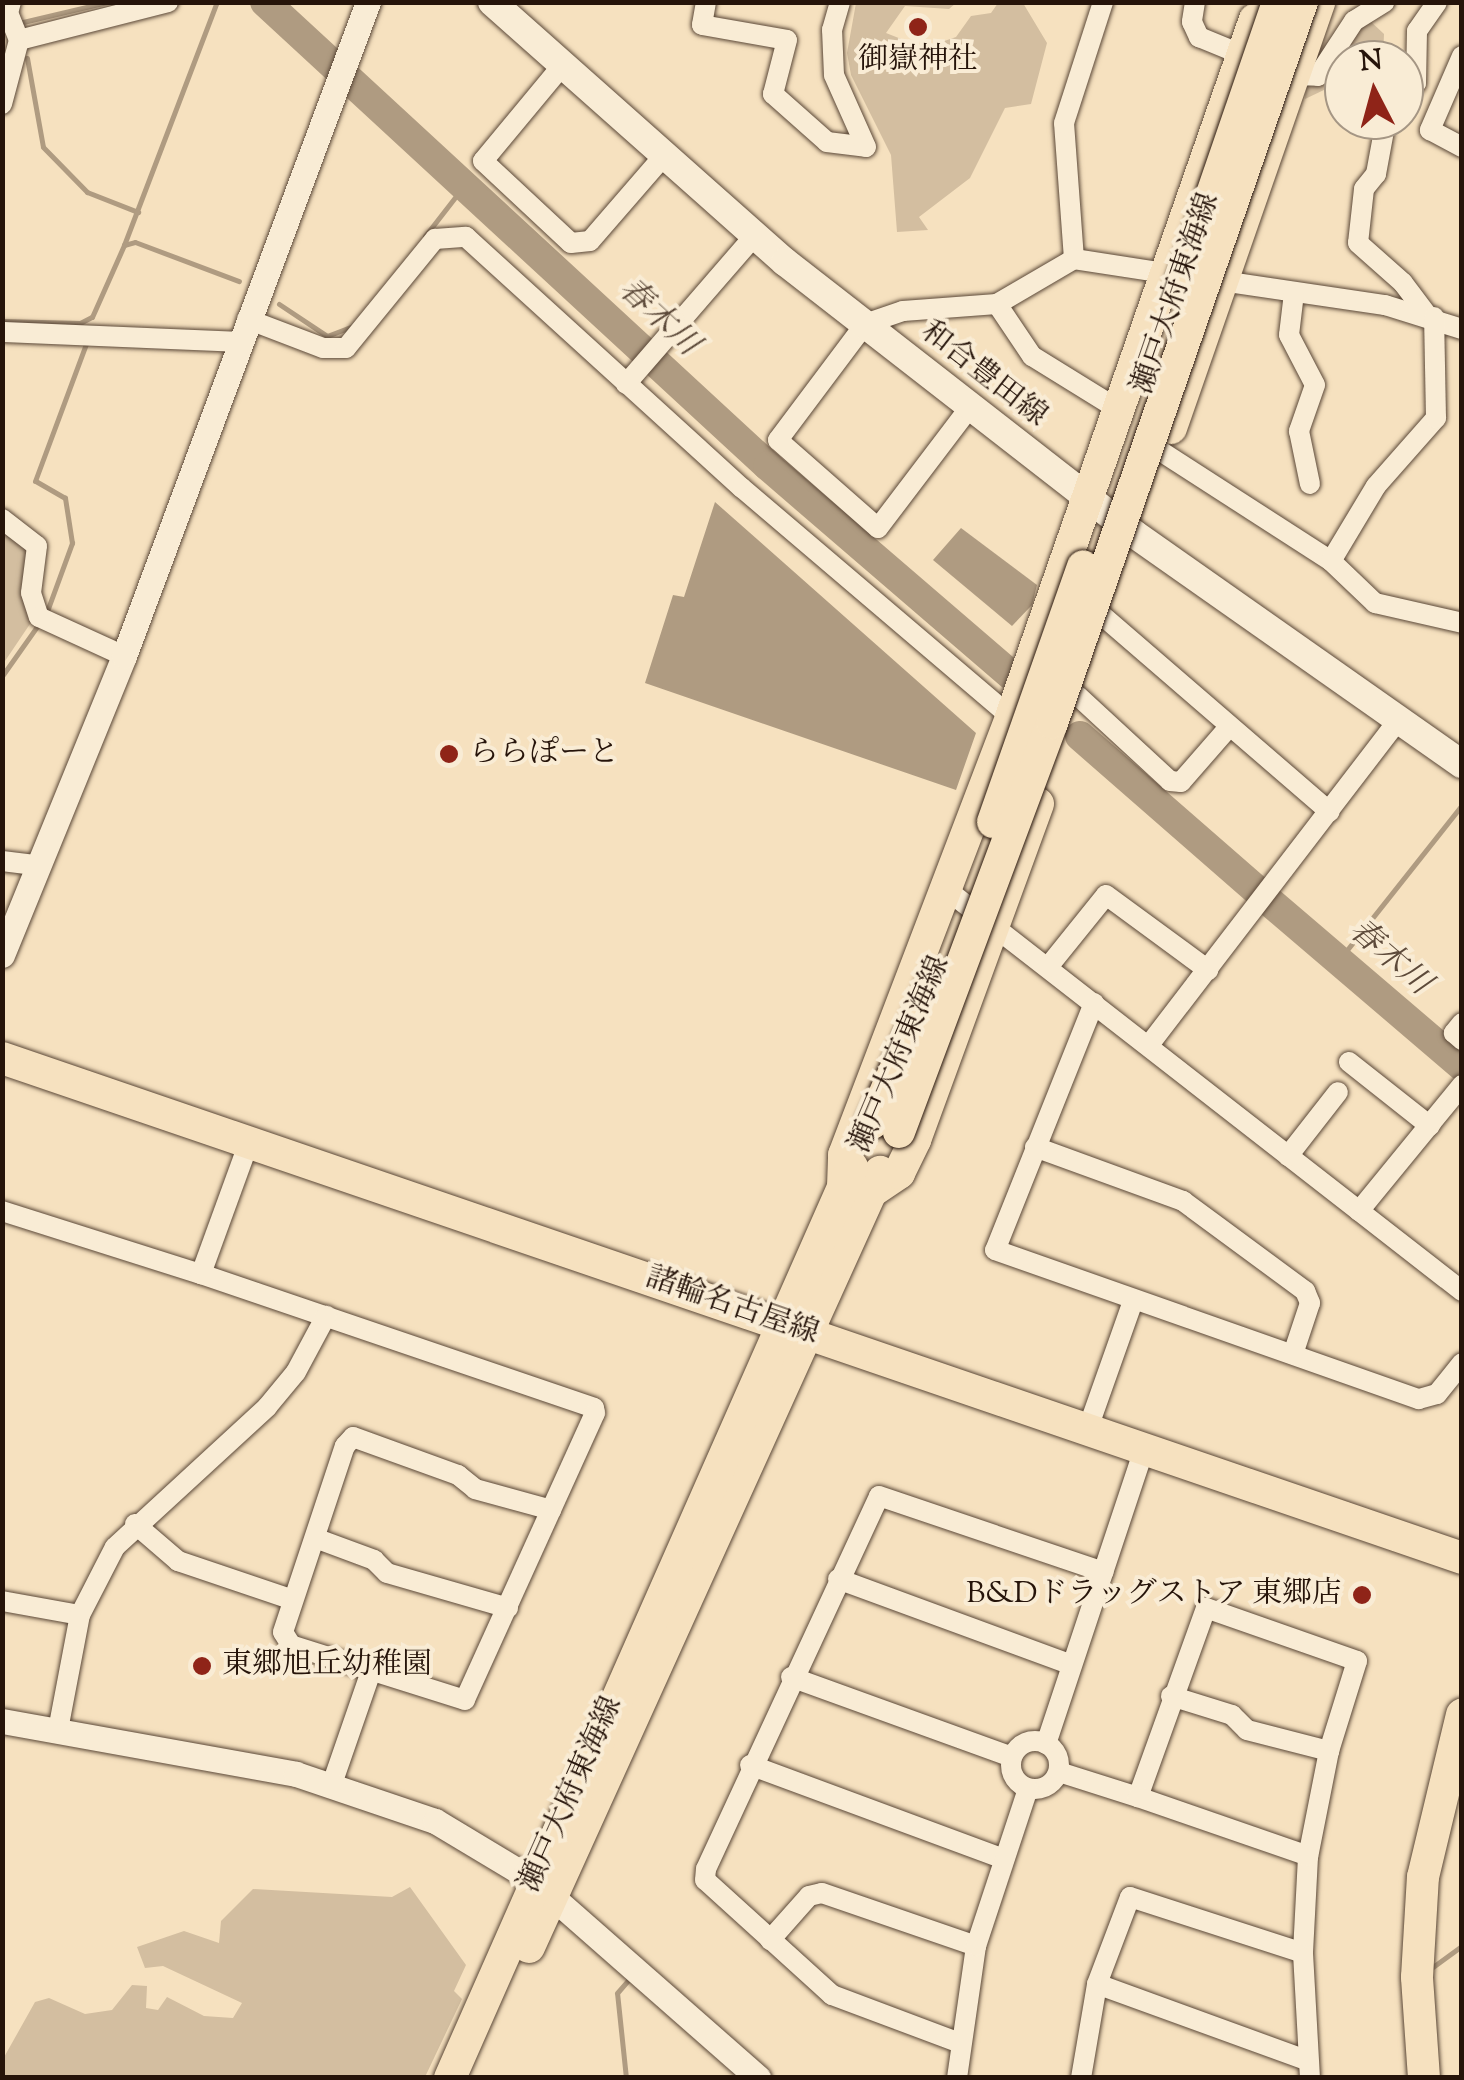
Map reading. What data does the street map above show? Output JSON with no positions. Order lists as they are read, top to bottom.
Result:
{
  "streets": {
    "main road": ["瀬戸大府東海線", "和合豊田線", "諸輪名古屋線"]
  },
  "crossings": [
    ["瀬戸大府東海線", "諸輪名古屋線"]
  ],
  "water": ["春木川"],
  "places": [
    "御嶽神社",
    "ららぽーと",
    "B&Dドラッグストア 東郷店",
    "東郷旭丘幼稚園"
  ],
  "north": "top"
}
